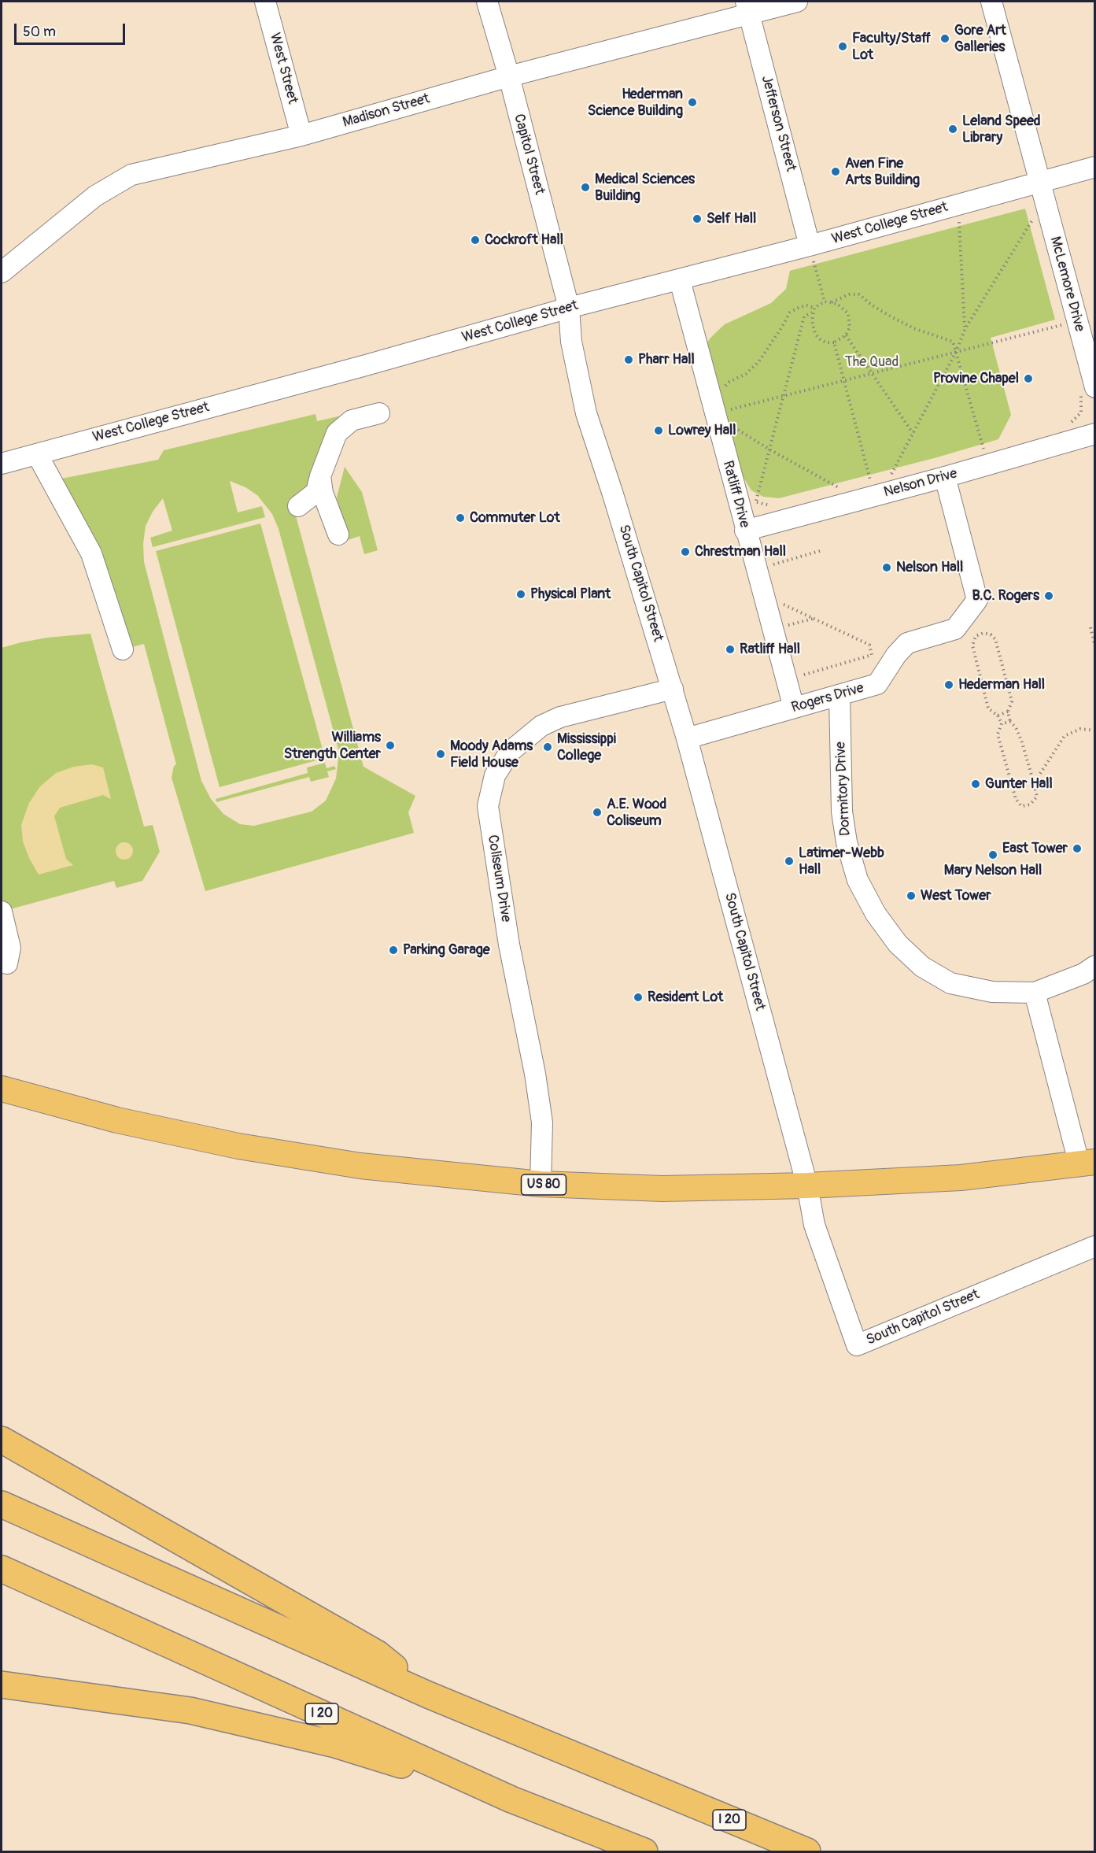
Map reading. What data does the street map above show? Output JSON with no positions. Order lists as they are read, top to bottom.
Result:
{
  "streets": {
    "highway": ["I 20"],
    "main road": ["US 80"],
    "street": [
      "West Street",
      "Madison Street",
      "Jefferson Street",
      "Capitol Street",
      "West College Street",
      "McLemore Drive",
      "Nelson Drive",
      "Ratliff Drive",
      "South Capitol Street",
      "Rogers Drive",
      "Dormitory Drive",
      "Coliseum Drive"
    ]
  },
  "crossings": [
    ["West Street", "Madison Street"],
    ["Madison Street", "Jefferson Street"],
    ["Madison Street", "Capitol Street"],
    ["Jefferson Street", "West College Street"],
    ["Capitol Street", "West College Street"],
    ["Capitol Street", "South Capitol Street"],
    ["West College Street", "McLemore Drive"],
    ["West College Street", "Ratliff Drive"],
    ["West College Street", "South Capitol Street"],
    ["Nelson Drive", "Ratliff Drive"],
    ["Nelson Drive", "Rogers Drive"],
    ["Ratliff Drive", "Rogers Drive"],
    ["South Capitol Street", "Rogers Drive"],
    ["South Capitol Street", "Coliseum Drive"],
    ["South Capitol Street", "US 80"],
    ["Rogers Drive", "Dormitory Drive"],
    ["Coliseum Drive", "US 80"]
  ],
  "parks": ["The Quad"],
  "places": [
    "Gore Art Galleries",
    "Faculty/Staff Lot",
    "Hederman Science Building",
    "Leland Speed Library",
    "Aven Fine Arts Building",
    "Medical Sciences Building",
    "Self Hall",
    "Cockroft Hall",
    "Pharr Hall",
    "Provine Chapel",
    "Lowrey Hall",
    "Commuter Lot",
    "Chrestman Hall",
    "Nelson Hall",
    "Physical Plant",
    "B.C. Rogers",
    "Ratliff Hall",
    "Hederman Hall",
    "Williams Strength Center",
    "Mississippi College",
    "Moody Adams Field House",
    "Gunter Hall",
    "A.E. Wood Coliseum",
    "East Tower",
    "Mary Nelson Hall",
    "Latimer-Webb Hall",
    "West Tower",
    "Parking Garage",
    "Resident Lot"
  ],
  "scale_bar": "50 m"
}
